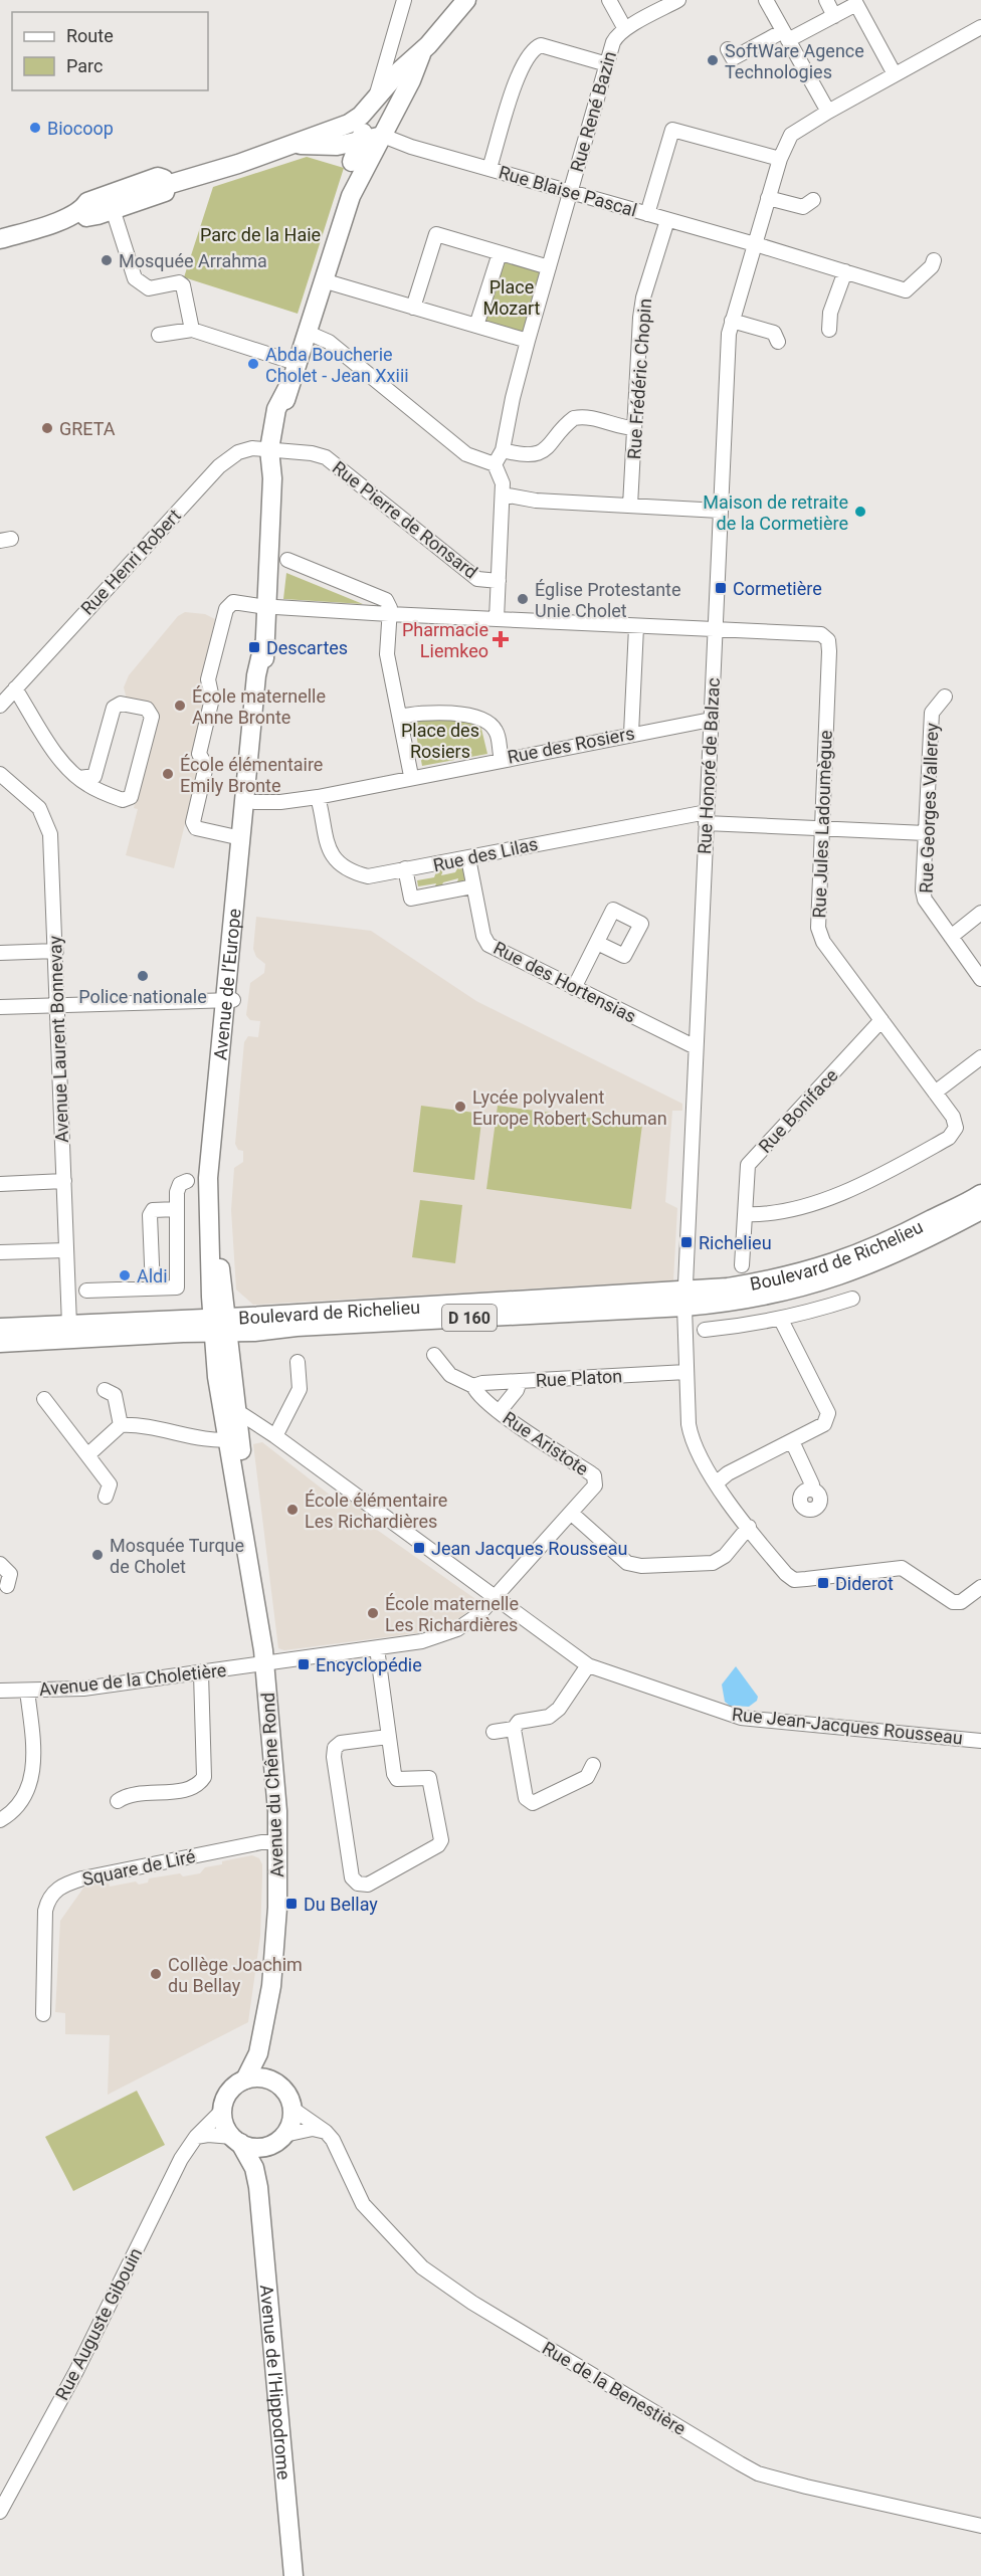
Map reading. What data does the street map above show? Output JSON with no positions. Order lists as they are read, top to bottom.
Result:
{
  "streets": {
    "main road": [
      "Avenue de l’Europe",
      "Boulevard de Richelieu",
      "D 160",
      "Avenue du Chêne Rond",
      "Avenue de l’Hippodrome"
    ],
    "street": [
      "Rue René Bazin",
      "Rue Blaise Pascal",
      "Rue Frédéric Chopin",
      "Rue Pierre de Ronsard",
      "Rue Henri Robert",
      "Rue des Rosiers",
      "Rue Honoré de Balzac",
      "Rue Georges Vallerey",
      "Rue Jules Ladoumègue",
      "Rue des Lilas",
      "Rue des Hortensias",
      "Avenue Laurent Bonnevay",
      "Rue Boniface",
      "Rue Platon",
      "Rue Aristote",
      "Avenue de la Choletière",
      "Rue Jean-Jacques Rousseau",
      "Square de Liré",
      "Rue Auguste Gibouin",
      "Rue de la Benestière"
    ]
  },
  "crossings": [
    ["Rue René Bazin", "Rue Blaise Pascal"],
    ["Rue Blaise Pascal", "Rue Frédéric Chopin"],
    ["Rue Blaise Pascal", "Rue Honoré de Balzac"],
    ["Rue Blaise Pascal", "Avenue de l’Europe"],
    ["Rue Pierre de Ronsard", "Rue Henri Robert"],
    ["Rue Pierre de Ronsard", "Avenue de l’Europe"],
    ["Rue Henri Robert", "Avenue de l’Europe"],
    ["Rue des Rosiers", "Rue Honoré de Balzac"],
    ["Rue des Rosiers", "Rue des Lilas"],
    ["Rue des Rosiers", "Avenue de l’Europe"],
    ["Rue Honoré de Balzac", "Rue Jules Ladoumègue"],
    ["Rue Honoré de Balzac", "Rue des Lilas"],
    ["Rue Honoré de Balzac", "Rue des Hortensias"],
    ["Rue Honoré de Balzac", "Boulevard de Richelieu"],
    ["Rue Honoré de Balzac", "Rue Platon"],
    ["Rue Georges Vallerey", "Rue des Lilas"],
    ["Rue Jules Ladoumègue", "Rue des Lilas"],
    ["Rue Jules Ladoumègue", "Rue Boniface"],
    ["Rue des Lilas", "Rue des Hortensias"],
    ["Avenue de l’Europe", "Boulevard de Richelieu"],
    ["Avenue de l’Europe", "D 160"],
    ["Avenue de l’Europe", "Avenue du Chêne Rond"],
    ["Avenue Laurent Bonnevay", "Boulevard de Richelieu"],
    ["Avenue Laurent Bonnevay", "D 160"],
    ["Boulevard de Richelieu", "D 160"],
    ["Boulevard de Richelieu", "Avenue du Chêne Rond"],
    ["D 160", "Avenue du Chêne Rond"],
    ["Rue Platon", "Rue Aristote"],
    ["Rue Aristote", "Avenue de la Choletière"],
    ["Rue Aristote", "Rue Jean-Jacques Rousseau"],
    ["Avenue de la Choletière", "Avenue du Chêne Rond"],
    ["Rue Jean-Jacques Rousseau", "Avenue du Chêne Rond"],
    ["Avenue du Chêne Rond", "Square de Liré"],
    ["Avenue du Chêne Rond", "Rue Auguste Gibouin"],
    ["Avenue du Chêne Rond", "Avenue de l’Hippodrome"],
    ["Avenue du Chêne Rond", "Rue de la Benestière"],
    ["Rue Auguste Gibouin", "Avenue de l’Hippodrome"],
    ["Rue Auguste Gibouin", "Rue de la Benestière"],
    ["Avenue de l’Hippodrome", "Rue de la Benestière"]
  ],
  "parks": ["Parc de la Haie", "Place Mozart", "Place des Rosiers"],
  "places": {
    "other": [
      "SoftWare Agence Technologies",
      "Biocoop",
      "Mosquée Arrahma",
      "Abda Boucherie Cholet - Jean Xxiii",
      "GRETA",
      "Maison de retraite de la Cormetière",
      "Église Protestante Unie Cholet",
      "École maternelle Anne Bronte",
      "École élémentaire Emily Bronte",
      "Police nationale",
      "Lycée polyvalent Europe Robert Schuman",
      "Aldi",
      "École élémentaire Les Richardières",
      "Mosquée Turque de Cholet",
      "École maternelle Les Richardières",
      "Collège Joachim du Bellay"
    ],
    "transit": [
      "Cormetière",
      "Descartes",
      "Richelieu",
      "Jean Jacques Rousseau",
      "Diderot",
      "Encyclopédie",
      "Du Bellay"
    ],
    "health": ["Pharmacie Liemkeo"]
  },
  "legend": ["Route", "Parc"]
}
